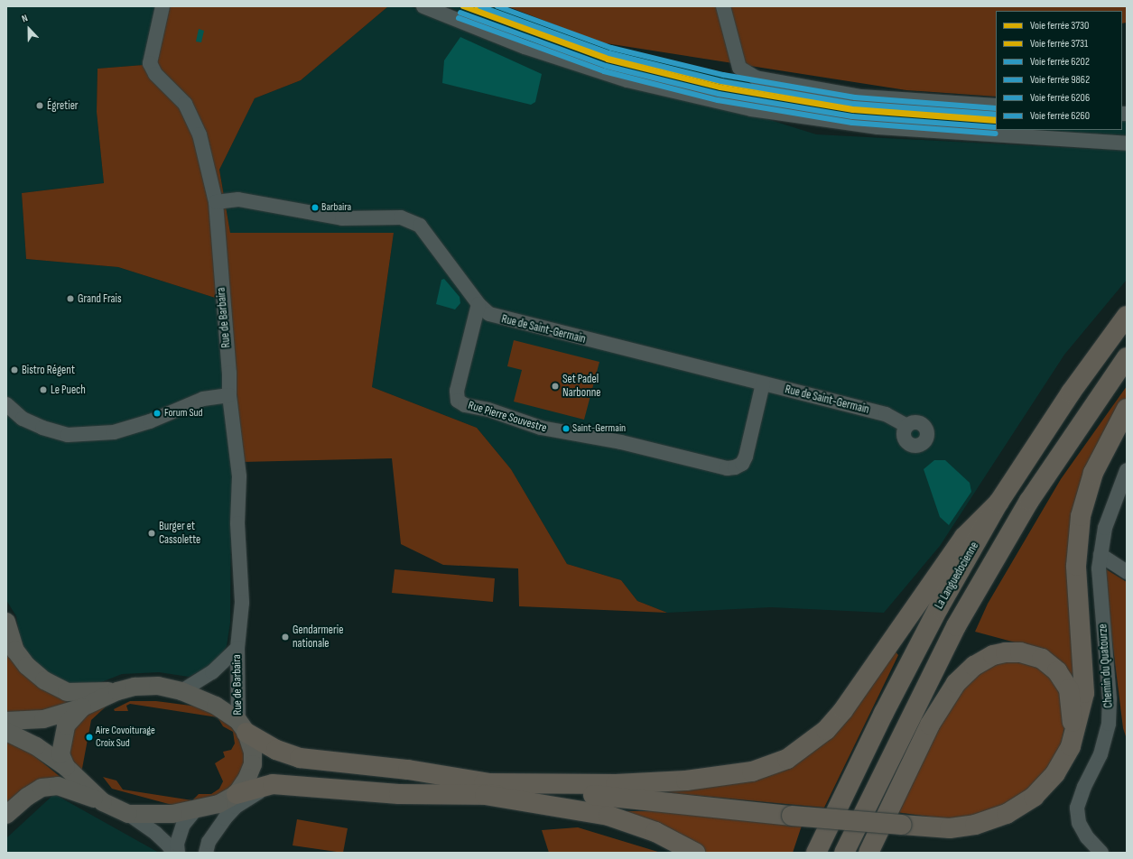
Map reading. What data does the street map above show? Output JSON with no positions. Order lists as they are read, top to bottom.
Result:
{
  "streets": {
    "highway": ["La Languedocienne"],
    "street": [
      "Rue de Barbaira",
      "Rue de Saint-Germain",
      "Rue Pierre Souvestre",
      "Chemin du Quatourze"
    ]
  },
  "crossings": [
    ["Rue de Barbaira", "Rue de Saint-Germain"],
    ["Rue de Saint-Germain", "Rue Pierre Souvestre"]
  ],
  "places": [
    "Égretier",
    "Barbaira",
    "Grand Frais",
    "Bistro Régent",
    "Set Padel Narbonne",
    "Le Puech",
    "Forum Sud",
    "Saint-Germain",
    "Burger et Cassolette",
    "Gendarmerie nationale",
    "Aire Covoiturage Croix Sud"
  ],
  "lines": [
    "rail line 3730",
    "rail line 3731",
    "rail line 9862",
    "rail line 6260",
    "rail line 6202",
    "rail line 6206"
  ],
  "legend": [
    "Voie ferrée 3730",
    "Voie ferrée 3731",
    "Voie ferrée 6202",
    "Voie ferrée 9862",
    "Voie ferrée 6206",
    "Voie ferrée 6260"
  ],
  "north": "top"
}
